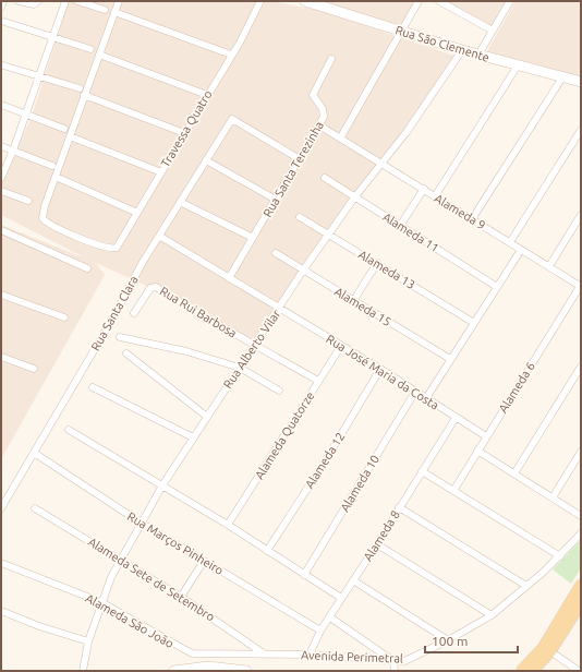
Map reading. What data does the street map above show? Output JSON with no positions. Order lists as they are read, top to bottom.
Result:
{
  "streets": {
    "main road": ["Rua São Clemente"],
    "street": [
      "Travessa Quatro",
      "Rua Santa Terezinha",
      "Alameda 9",
      "Alameda 11",
      "Alameda 13",
      "Alameda 15",
      "Rua Rui Barbosa",
      "Rua Santa Clara",
      "Rua Alberto Vilar",
      "Rua José Maria da Costa",
      "Alameda 6",
      "Alameda Quatorze",
      "Alameda 12",
      "Alameda 10",
      "Alameda 8",
      "Rua Marços Pinheiro",
      "Alameda Sete de Setembro",
      "Alameda São João",
      "Avenida Perimetral"
    ]
  },
  "crossings": [
    ["Rua São Clemente", "Rua Alberto Vilar"],
    ["Rua Santa Terezinha", "Alameda 9"],
    ["Rua Santa Terezinha", "Rua Santa Clara"],
    ["Alameda 9", "Rua Alberto Vilar"],
    ["Alameda 9", "Alameda 6"],
    ["Alameda 11", "Rua Alberto Vilar"],
    ["Alameda 13", "Rua Alberto Vilar"],
    ["Alameda 15", "Rua Alberto Vilar"],
    ["Rua Rui Barbosa", "Rua Alberto Vilar"],
    ["Rua Rui Barbosa", "Alameda Quatorze"],
    ["Rua Santa Clara", "Rua Marços Pinheiro"],
    ["Rua Alberto Vilar", "Rua José Maria da Costa"],
    ["Rua Alberto Vilar", "Rua Marços Pinheiro"],
    ["Rua Alberto Vilar", "Alameda Sete de Setembro"],
    ["Rua Alberto Vilar", "Alameda São João"],
    ["Rua José Maria da Costa", "Alameda 6"],
    ["Rua José Maria da Costa", "Alameda Quatorze"],
    ["Rua José Maria da Costa", "Alameda 12"],
    ["Rua José Maria da Costa", "Alameda 10"],
    ["Rua José Maria da Costa", "Alameda 8"],
    ["Alameda 8", "Rua Marços Pinheiro"],
    ["Alameda 8", "Avenida Perimetral"],
    ["Alameda Sete de Setembro", "Avenida Perimetral"],
    ["Alameda São João", "Avenida Perimetral"]
  ],
  "scale_bar": "100 m"
}
